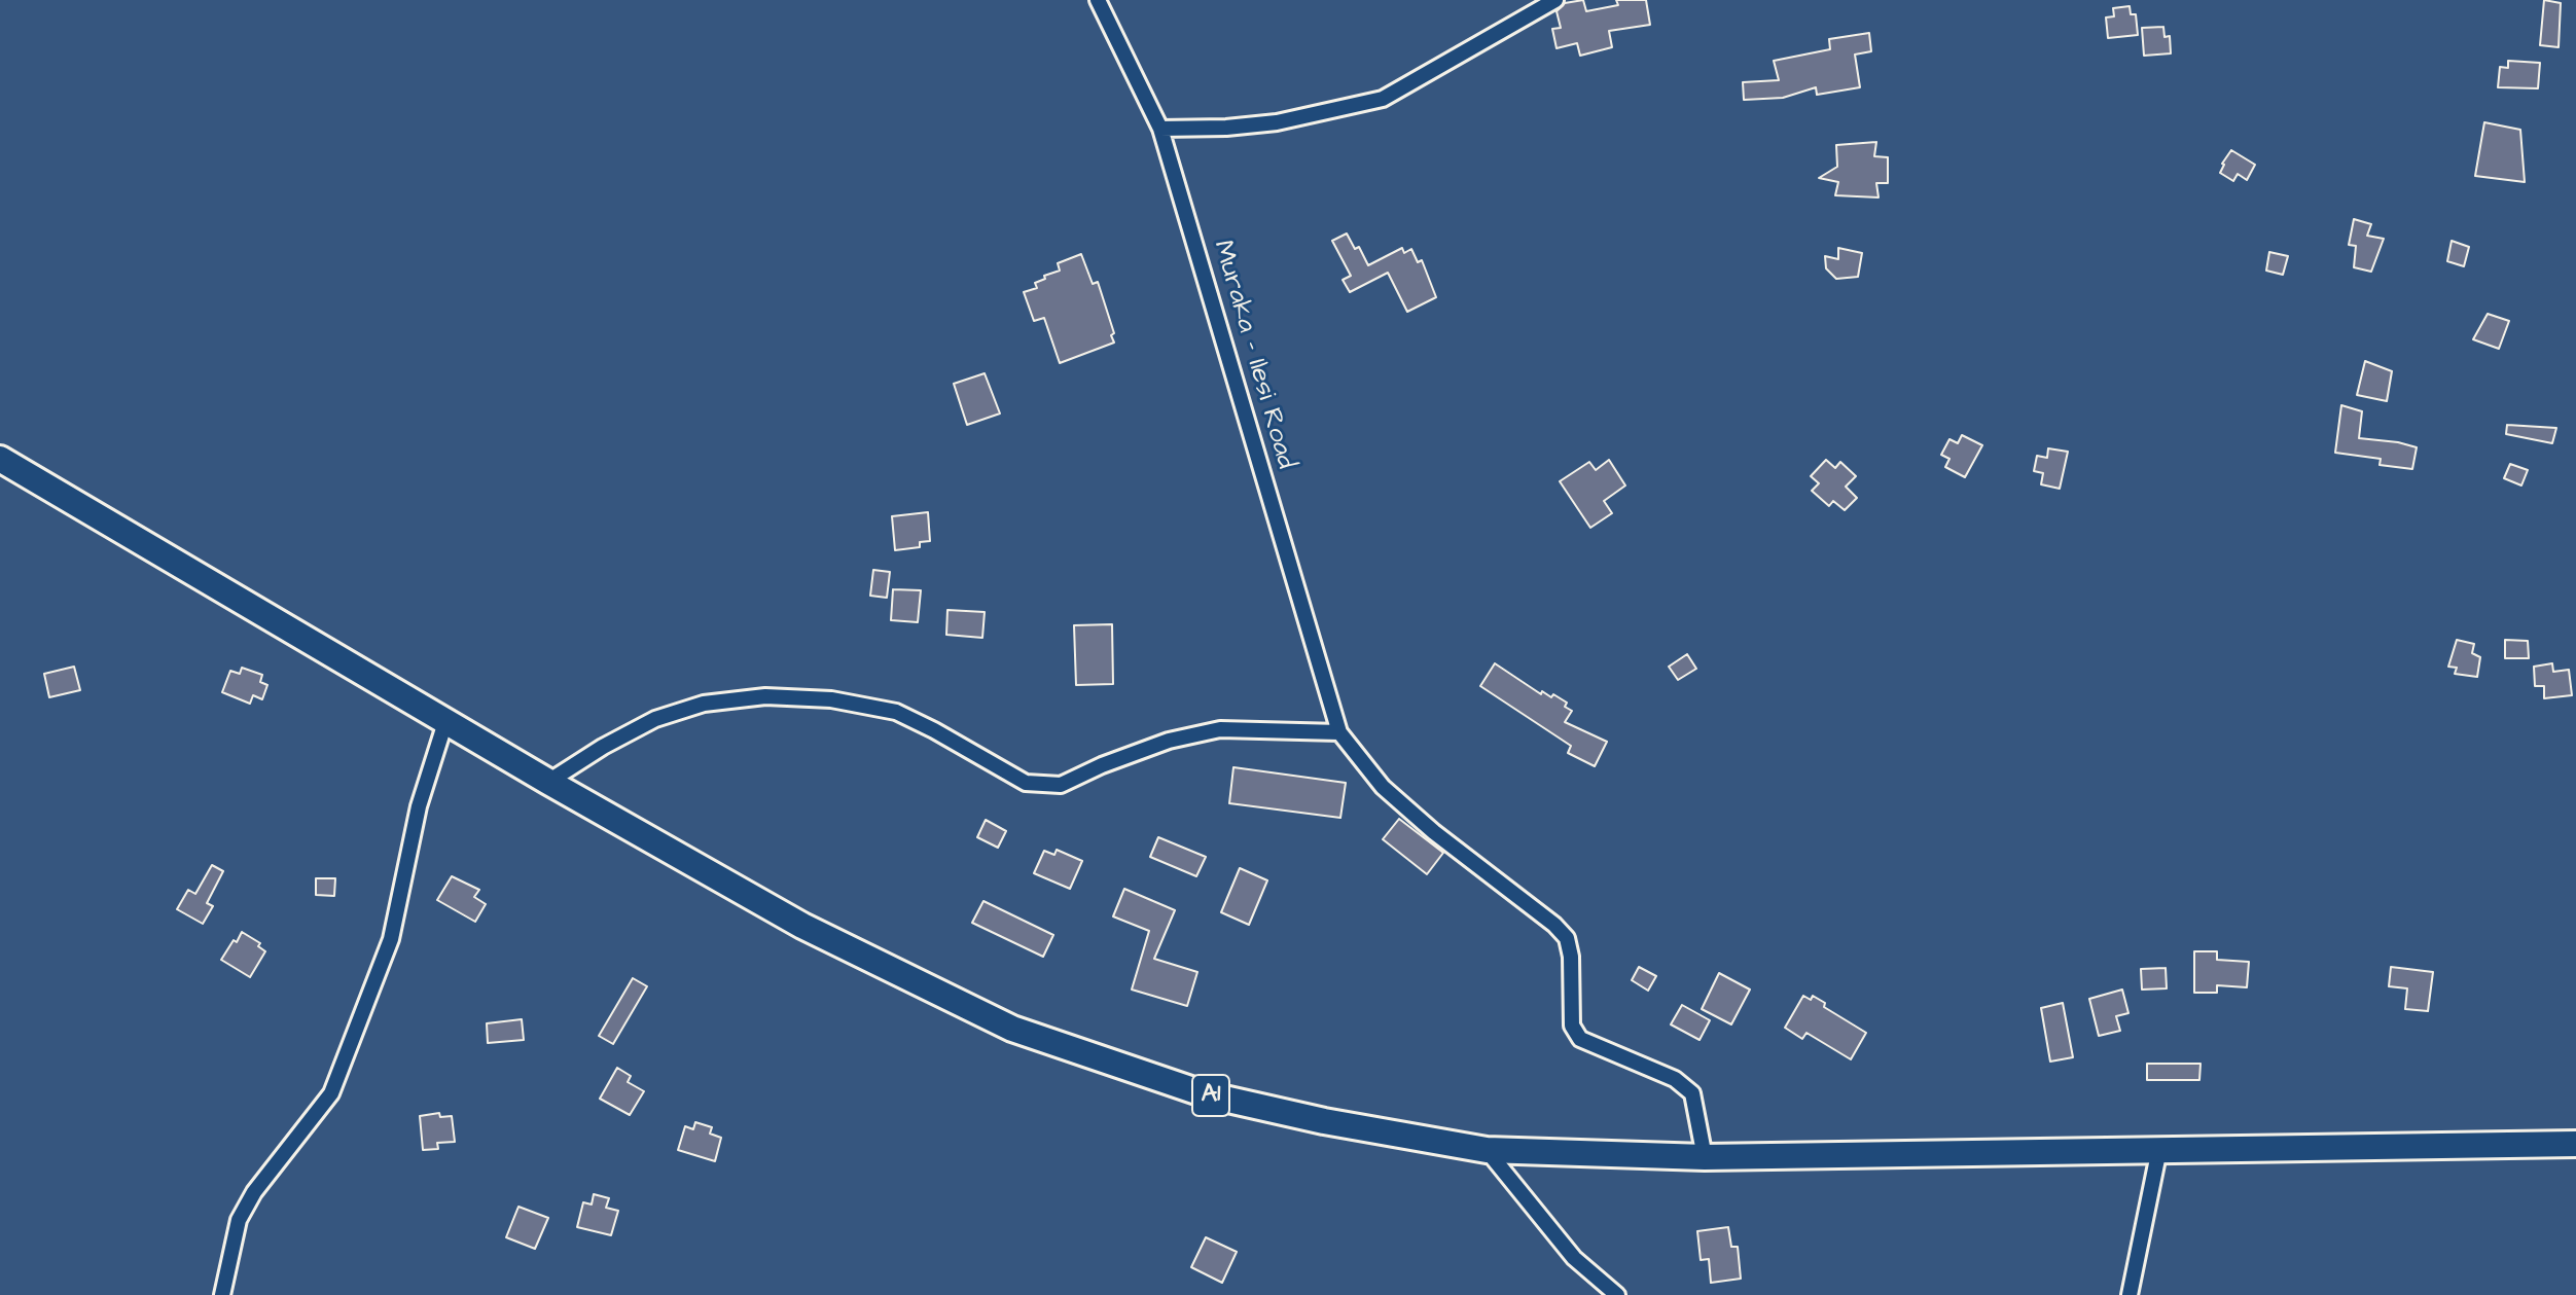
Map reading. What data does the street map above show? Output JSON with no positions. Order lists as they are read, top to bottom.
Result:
{
  "streets": {
    "highway": ["A1"],
    "street": ["Muraka - Ilesi Road"]
  },
  "crossings": [
    ["Muraka - Ilesi Road", "A1"]
  ]
}
